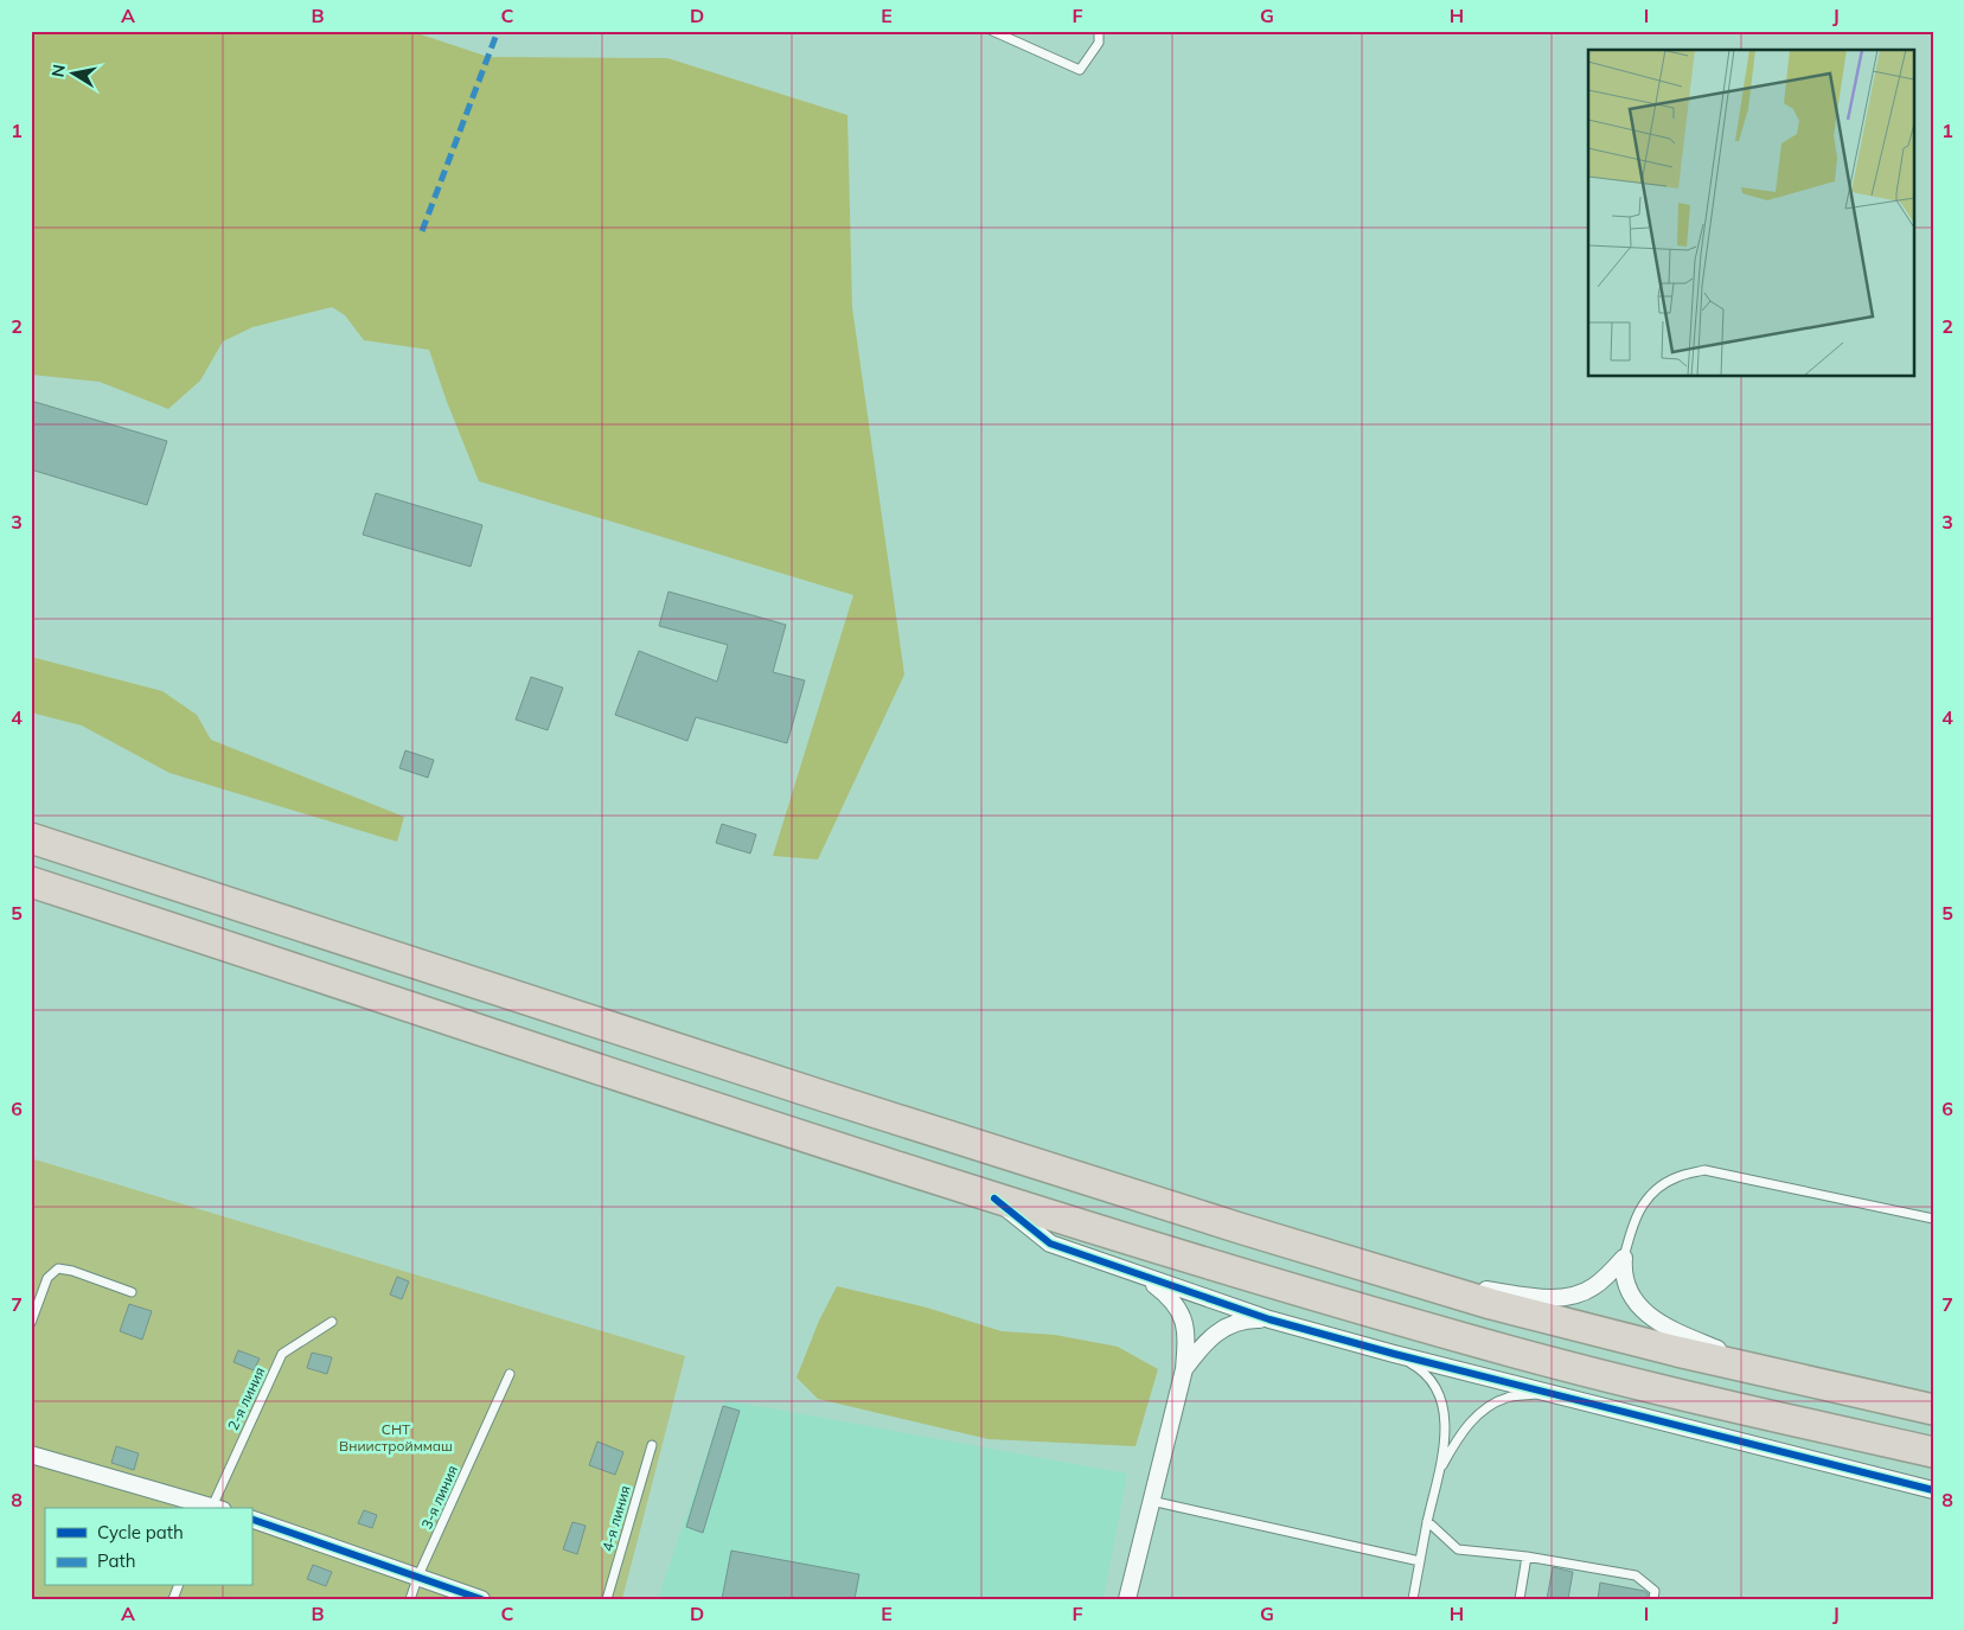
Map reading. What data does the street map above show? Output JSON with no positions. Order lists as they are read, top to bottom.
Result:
{
  "streets": {
    "lane": ["2-я линия", "3-я линия", "4-я линия"]
  },
  "parks": ["СНТ Вниистройммаш"],
  "legend": ["Cycle path", "Path"],
  "north": "left",
  "grid": {
    "columns": [
      "A",
      "B",
      "C",
      "D",
      "E",
      "F",
      "G",
      "H",
      "I",
      "J"
    ],
    "rows": [
      "1",
      "2",
      "3",
      "4",
      "5",
      "6",
      "7",
      "8"
    ]
  }
}
